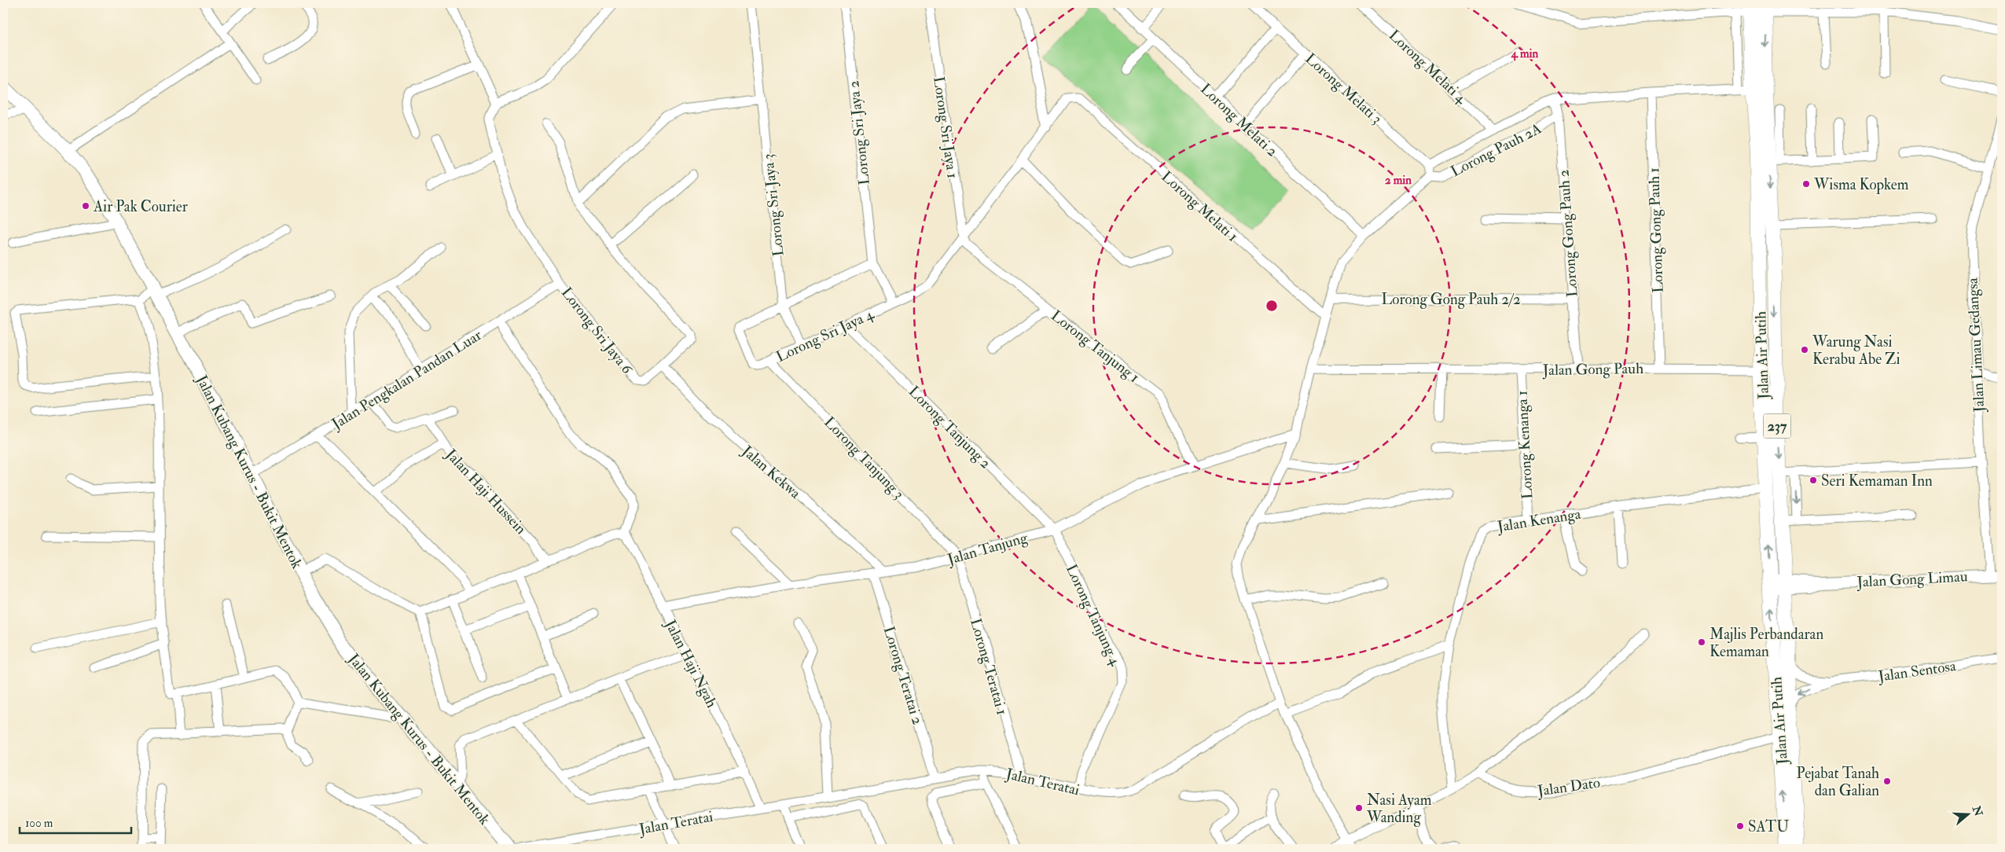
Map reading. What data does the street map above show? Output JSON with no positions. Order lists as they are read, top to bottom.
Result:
{
  "streets": {
    "main road": ["Jalan Air Putih", "237", "Jalan Kubang Kurus - Bukit Mentok"],
    "street": [
      "Lorong Melati 4",
      "Lorong Melati 3",
      "Lorong Melati 2",
      "Lorong Sri Jaya 1",
      "Lorong Sri Jaya 2",
      "Lorong Pauh 2A",
      "Lorong Sri Jaya 3",
      "Lorong Melati 1",
      "Lorong Gong Pauh 1",
      "Lorong Gong Pauh 2",
      "Lorong Gong Pauh 2/2",
      "Lorong Sri Jaya 6",
      "Lorong Sri Jaya 4",
      "Jalan Limau Gedangsa",
      "Lorong Tanjung 1",
      "Jalan Gong Pauh",
      "Jalan Pengkalan Pandan Luar",
      "Lorong Tanjung 2",
      "Lorong Kenanga 1",
      "Lorong Tanjung 3",
      "Jalan Kekwa",
      "Jalan Haji Hussein",
      "Jalan Kenanga",
      "Jalan Tanjung",
      "Jalan Gong Limau",
      "Lorong Tanjung 4",
      "Jalan Haji Ngah",
      "Lorong Teratai 1",
      "Jalan Sentosa",
      "Lorong Teratai 2",
      "Jalan Teratai",
      "Jalan Dato"
    ]
  },
  "crossings": [
    ["Lorong Sri Jaya 1", "Lorong Sri Jaya 4"],
    ["Lorong Sri Jaya 1", "Lorong Tanjung 1"],
    ["Lorong Pauh 2A", "Lorong Gong Pauh 2"],
    ["Lorong Sri Jaya 3", "Lorong Sri Jaya 4"],
    ["Lorong Melati 1", "Lorong Sri Jaya 4"],
    ["Lorong Gong Pauh 1", "Jalan Gong Pauh"],
    ["Lorong Gong Pauh 2", "Lorong Gong Pauh 2/2"],
    ["Lorong Gong Pauh 2", "Jalan Gong Pauh"],
    ["Lorong Sri Jaya 6", "Jalan Pengkalan Pandan Luar"],
    ["Lorong Sri Jaya 6", "Jalan Kekwa"],
    ["Lorong Sri Jaya 4", "Lorong Tanjung 2"],
    ["Lorong Sri Jaya 4", "Lorong Tanjung 3"],
    ["Jalan Limau Gedangsa", "Jalan Gong Limau"],
    ["Lorong Tanjung 1", "Jalan Tanjung"],
    ["Jalan Air Putih", "Jalan Gong Pauh"],
    ["Jalan Air Putih", "Jalan Kenanga"],
    ["Jalan Air Putih", "Jalan Gong Limau"],
    ["Jalan Air Putih", "Jalan Dato"],
    ["Jalan Gong Pauh", "Lorong Kenanga 1"],
    ["Jalan Pengkalan Pandan Luar", "Jalan Kubang Kurus - Bukit Mentok"],
    ["Lorong Tanjung 2", "Jalan Tanjung"],
    ["Lorong Tanjung 2", "Lorong Tanjung 4"],
    ["Lorong Kenanga 1", "Jalan Kenanga"],
    ["Lorong Tanjung 3", "Jalan Tanjung"],
    ["Lorong Tanjung 3", "Lorong Teratai 1"],
    ["Jalan Kekwa", "Jalan Tanjung"],
    ["Jalan Tanjung", "Lorong Tanjung 4"],
    ["Jalan Tanjung", "Jalan Haji Ngah"],
    ["Jalan Tanjung", "Lorong Teratai 1"],
    ["Jalan Tanjung", "Lorong Teratai 2"],
    ["Lorong Tanjung 4", "Jalan Teratai"],
    ["Jalan Haji Ngah", "Jalan Teratai"],
    ["Lorong Teratai 1", "Jalan Teratai"],
    ["Lorong Teratai 2", "Jalan Teratai"]
  ],
  "places": [
    "Wisma Kopkem",
    "Air Pak Courier",
    "Warung Nasi Kerabu Abe Zi",
    "Seri Kemaman Inn",
    "Majlis Perbandaran Kemaman",
    "Pejabat Tanah dan Galian",
    "Nasi Ayam Wanding",
    "SATU"
  ],
  "scale_bar": "100 m",
  "north": "right",
  "rings": ["4 min", "2 min"]
}
